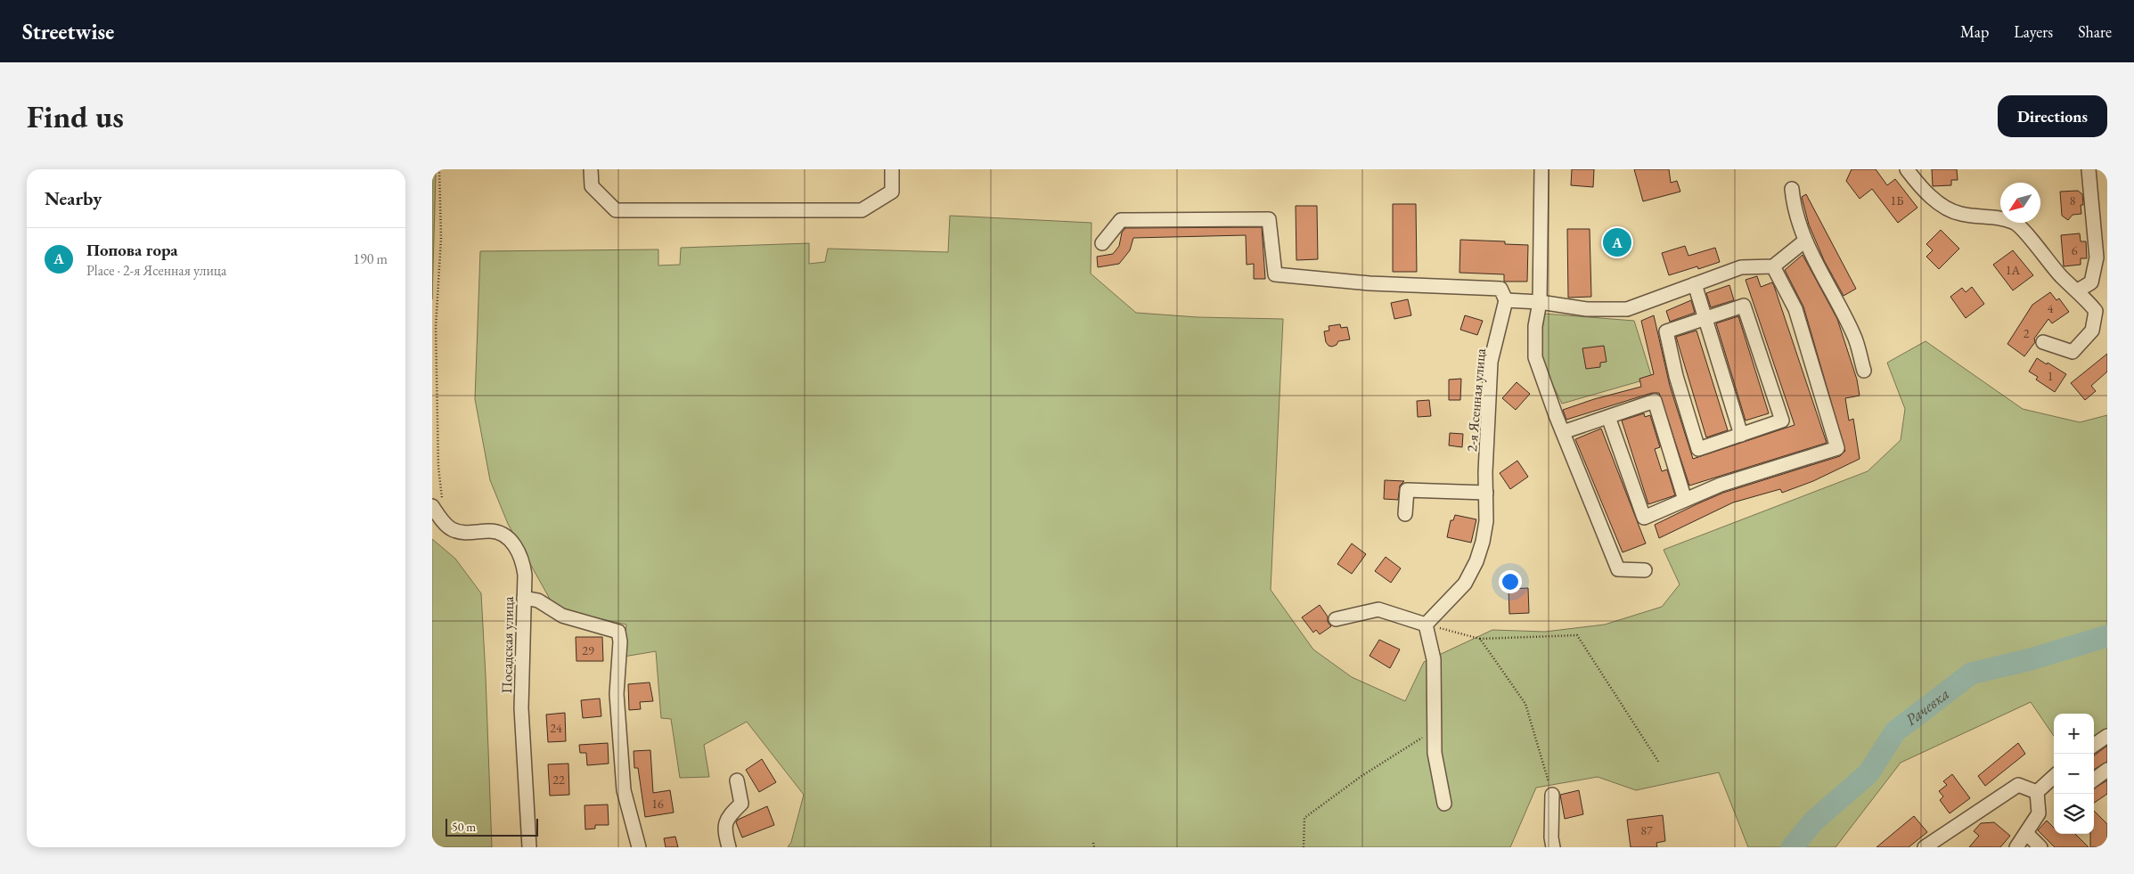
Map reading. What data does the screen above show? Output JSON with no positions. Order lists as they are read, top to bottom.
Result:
{
  "streets": {
    "street": ["2-я Ясенная улица", "Посадская улица"]
  },
  "water": ["Рачевка"],
  "house_numbers": [
    "1Б",
    "8",
    "6",
    "1А",
    "4",
    "2",
    "1",
    "29",
    "24",
    "22",
    "16",
    "87"
  ],
  "scale_bar": "50 m",
  "north": "bottom left",
  "page": {
    "header": "Streetwise",
    "nav": ["Map", "Layers", "Share"],
    "buttons": "Directions",
    "title": "Find us",
    "heading": "Nearby",
    "pins": "A",
    "list": [
      {
        "mark": "A",
        "name": "Попова гора",
        "note": "Place · 2-я Ясенная улица",
        "value": "190 m"
      }
    ],
    "map_buttons": ["+", "−"],
    "scale": "50 m"
  }
}
